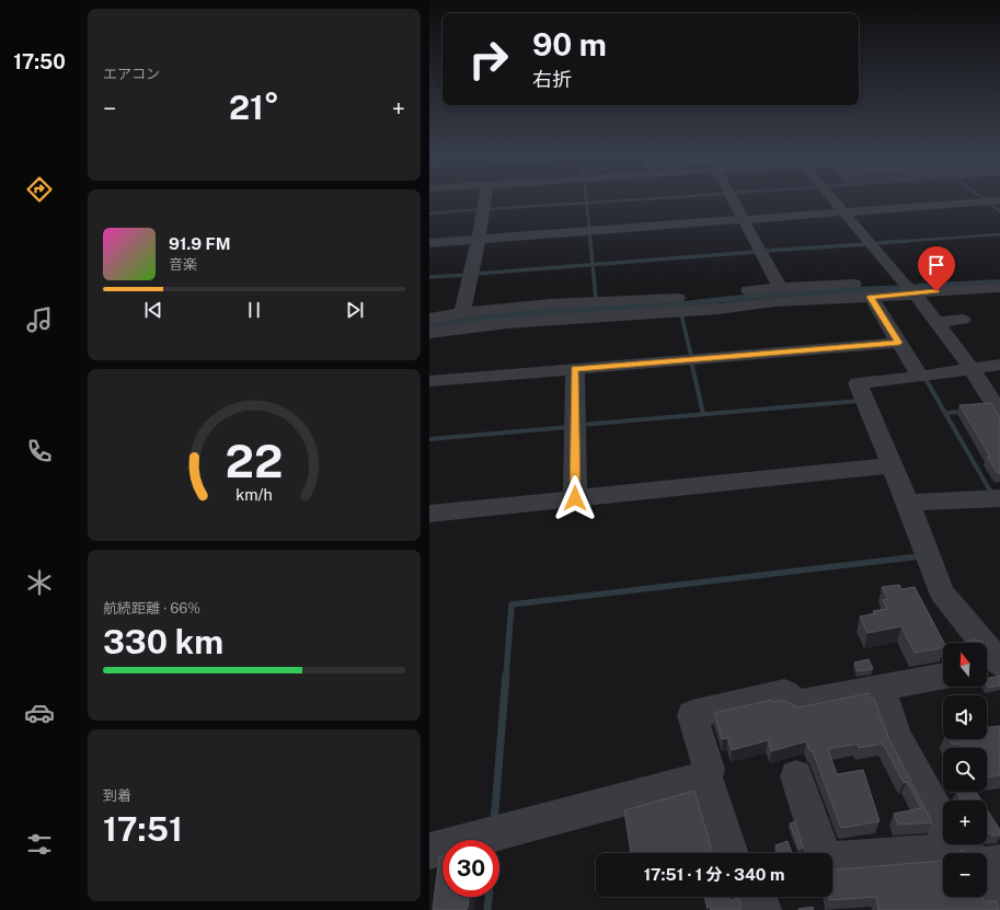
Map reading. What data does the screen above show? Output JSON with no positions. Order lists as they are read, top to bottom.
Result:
{
  "north": "top",
  "page": {
    "tabs": "17:50",
    "tile": [
      "エアコン",
      ["航続距離 · 66%", "330 km"],
      ["到着", "17:51"]
    ],
    "turn": ["90 m", "右折"],
    "heat": ["−", "21°", "+"],
    "song": ["91.9 FM", "音楽"],
    "map_buttons": ["+", "−"],
    "limit": "30",
    "trip": "17:51 · 1 分 · 340 m",
    "gauge": ["22", "km/h"]
  }
}
